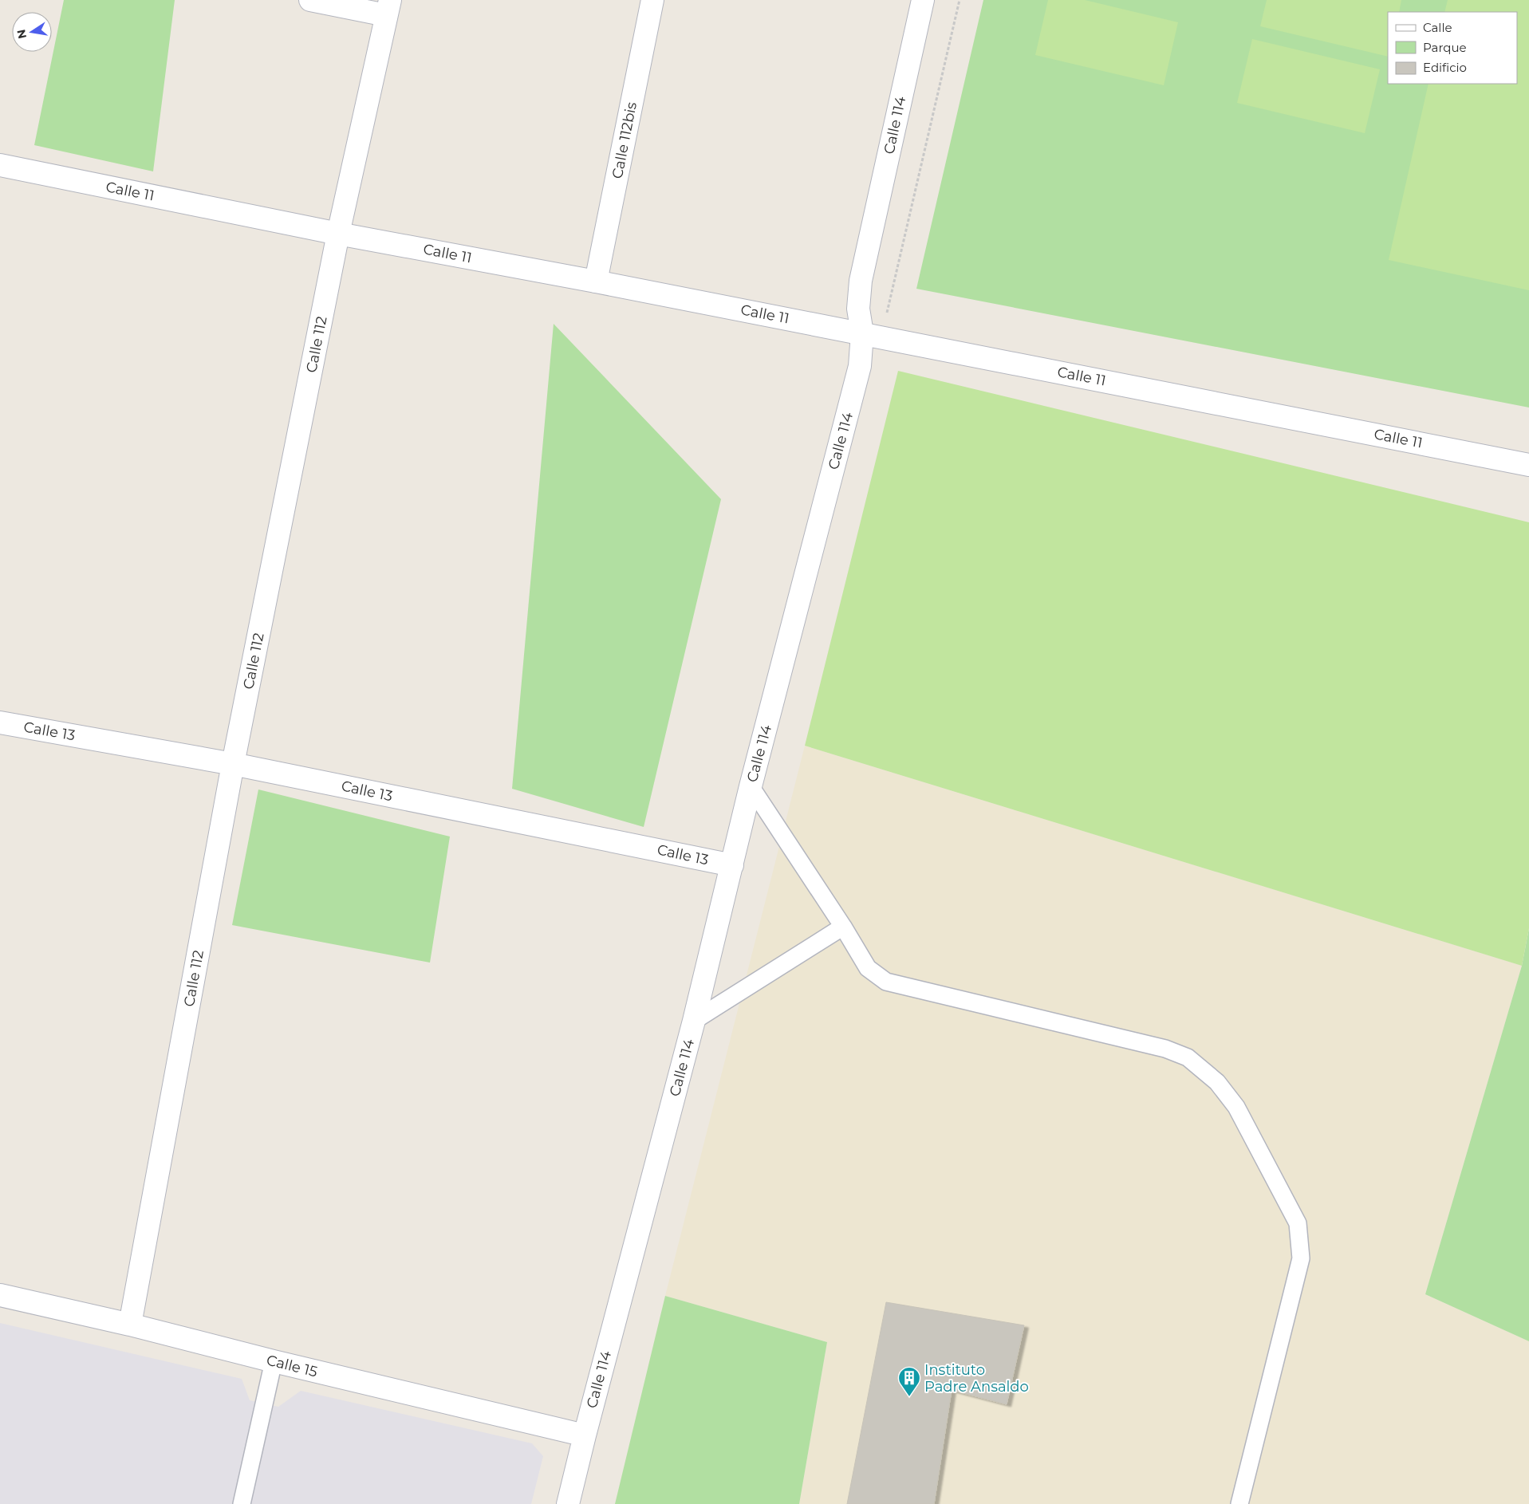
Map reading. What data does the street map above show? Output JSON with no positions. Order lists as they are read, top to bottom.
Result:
{
  "streets": {
    "street": [
      "Calle 114",
      "Calle 112bis",
      "Calle 11",
      "Calle 112",
      "Calle 13",
      "Calle 15"
    ]
  },
  "crossings": [
    ["Calle 114", "Calle 11"],
    ["Calle 114", "Calle 13"],
    ["Calle 114", "Calle 15"],
    ["Calle 112bis", "Calle 11"],
    ["Calle 11", "Calle 112"],
    ["Calle 112", "Calle 13"],
    ["Calle 112", "Calle 15"]
  ],
  "places": {
    "building": ["Instituto Padre Ansaldo"]
  },
  "legend": ["Calle", "Parque", "Edificio"],
  "north": "left"
}
